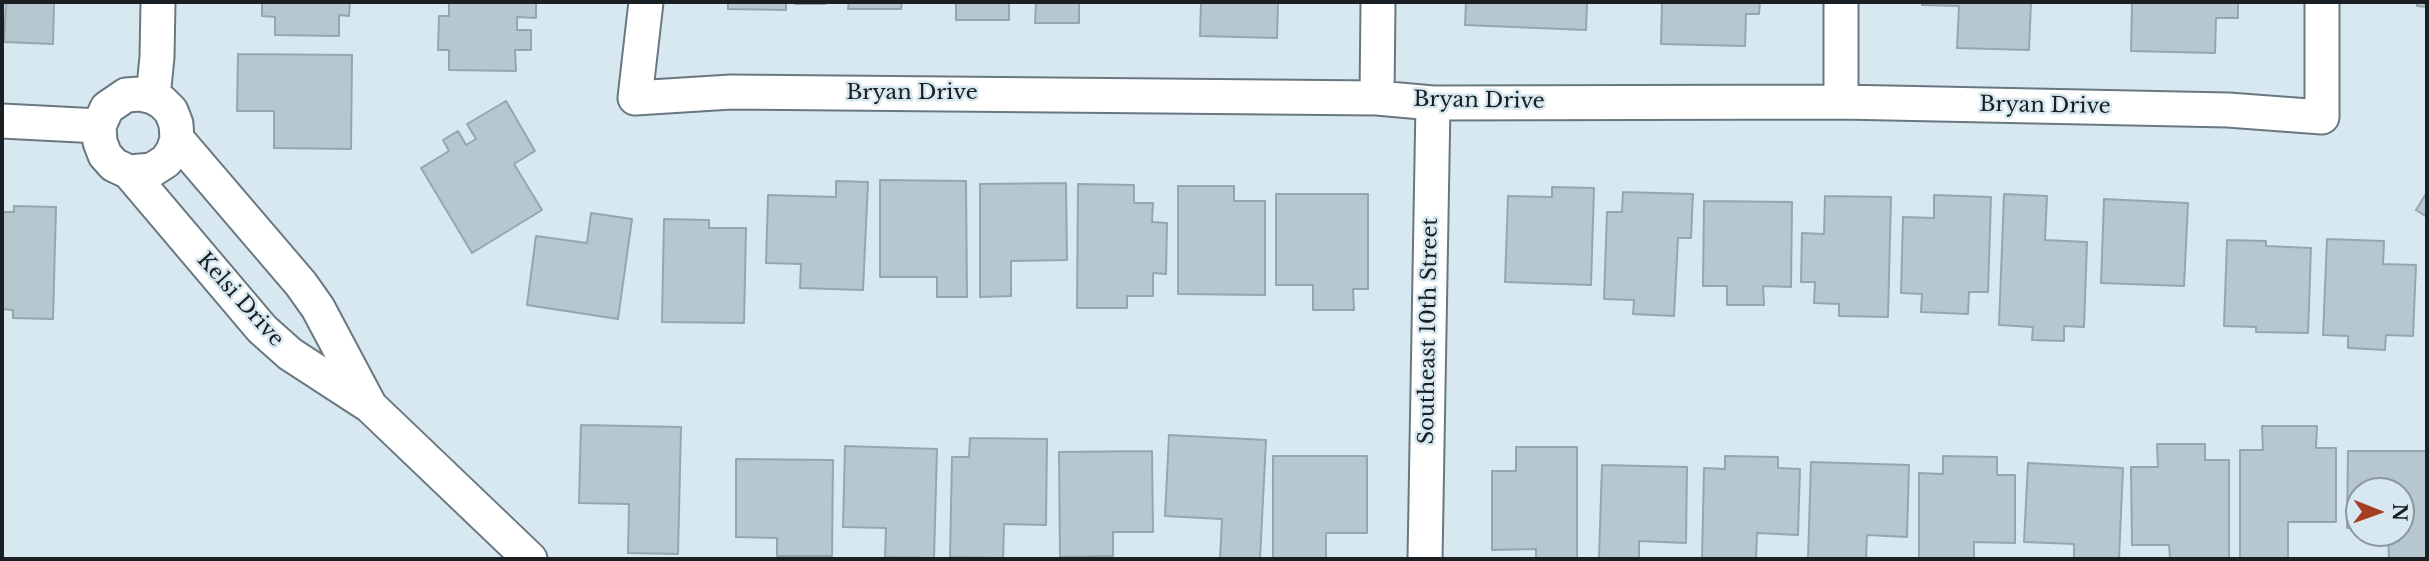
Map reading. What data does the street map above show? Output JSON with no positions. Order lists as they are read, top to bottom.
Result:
{
  "streets": {
    "street": ["Bryan Drive", "Kelsi Drive", "Southeast 10th Street"]
  },
  "crossings": [
    ["Bryan Drive", "Southeast 10th Street"]
  ],
  "north": "right"
}
